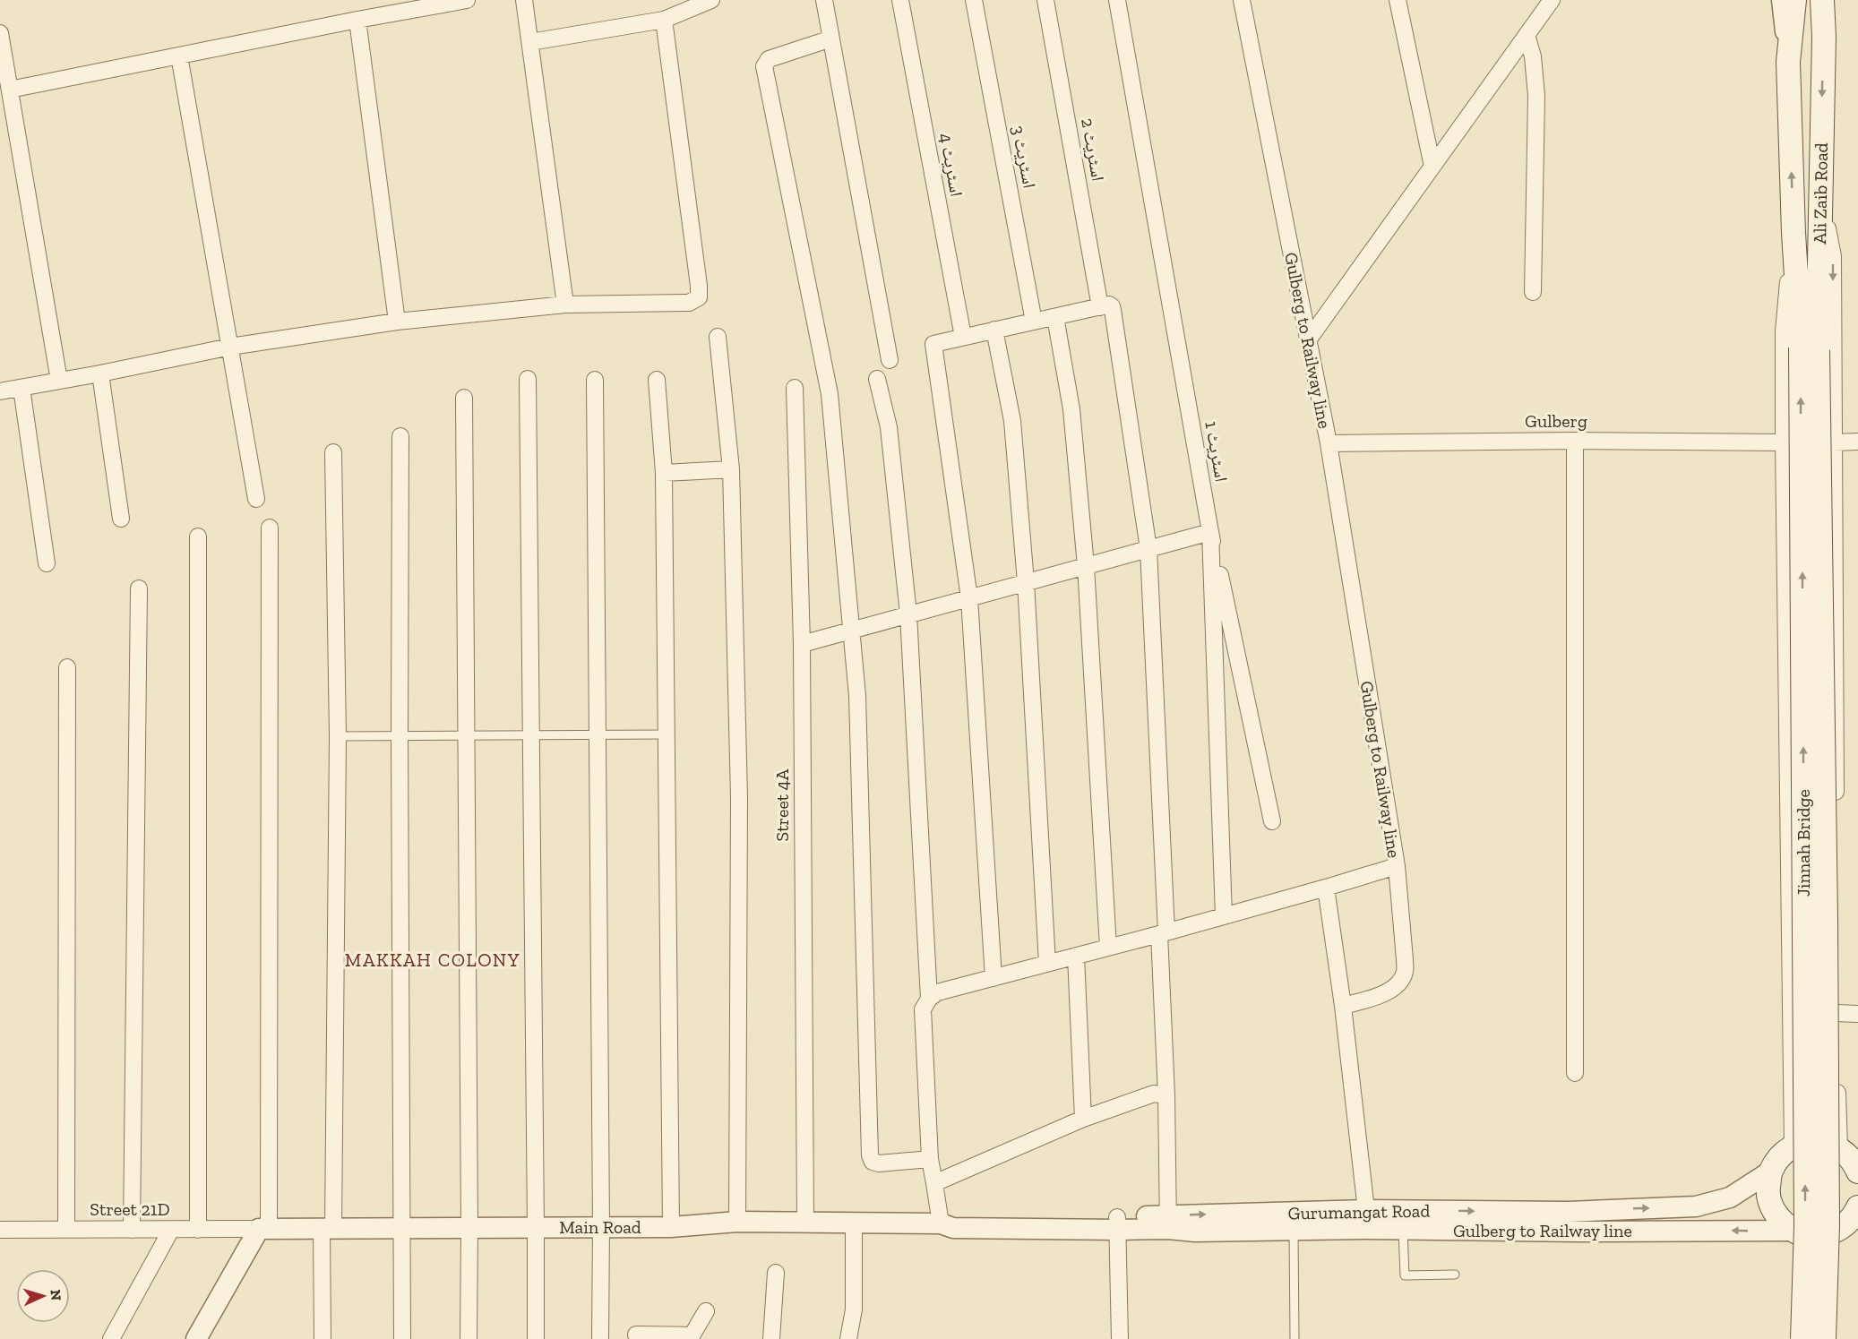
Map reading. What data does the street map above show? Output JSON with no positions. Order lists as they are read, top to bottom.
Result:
{
  "streets": {
    "main road": ["Ali Zaib Road", "Jinnah Bridge"],
    "street": [
      "اسٹریٹ 2",
      "اسٹریٹ 3",
      "اسٹریٹ 4",
      "Gulberg to Railway line",
      "Gulberg",
      "اسٹریٹ 1",
      "Street 4A",
      "Street 21D",
      "Gurumangat Road",
      "Main Road"
    ]
  },
  "crossings": [
    ["Ali Zaib Road", "Jinnah Bridge"],
    ["Gulberg to Railway line", "Gulberg"],
    ["Gulberg to Railway line", "اسٹریٹ 1"],
    ["Gulberg to Railway line", "Gurumangat Road"],
    ["Street 4A", "Main Road"],
    ["Street 21D", "Main Road"],
    ["Gurumangat Road", "Main Road"]
  ],
  "districts": ["MAKKAH COLONY"],
  "north": "right"
}
